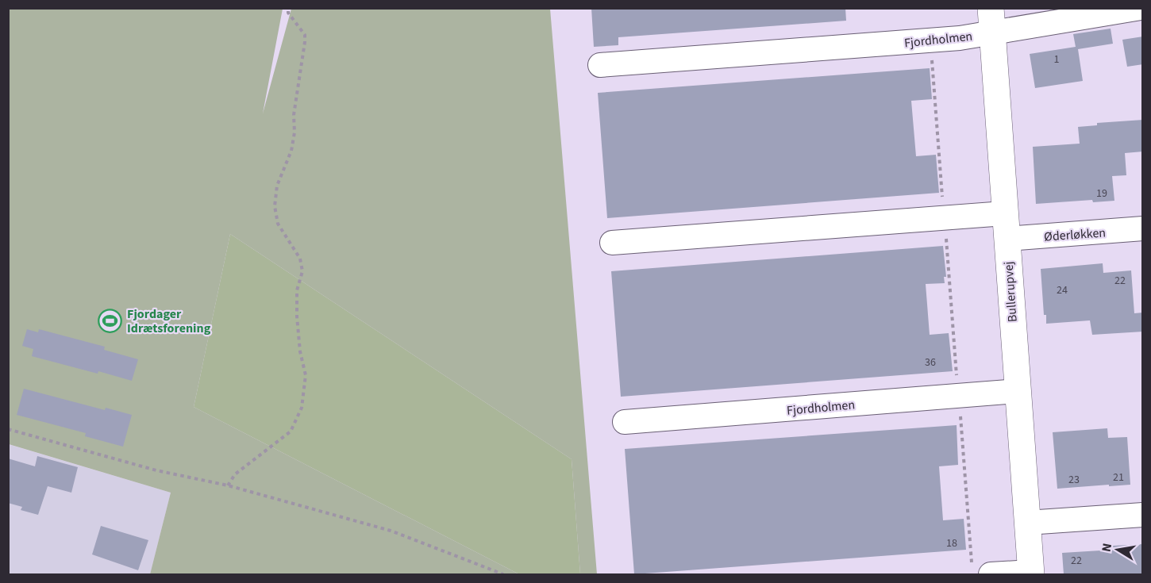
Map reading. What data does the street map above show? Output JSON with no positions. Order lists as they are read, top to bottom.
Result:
{
  "streets": {
    "street": ["Fjordholmen", "Øderløkken", "Bullerupvej"]
  },
  "crossings": [
    ["Fjordholmen", "Bullerupvej"],
    ["Øderløkken", "Bullerupvej"]
  ],
  "places": {
    "sports": ["Fjordager Idrætsforening"]
  },
  "house_numbers": [
    "1",
    "19",
    "22",
    "24",
    "36",
    "21",
    "23",
    "18",
    "22"
  ],
  "north": "left"
}
